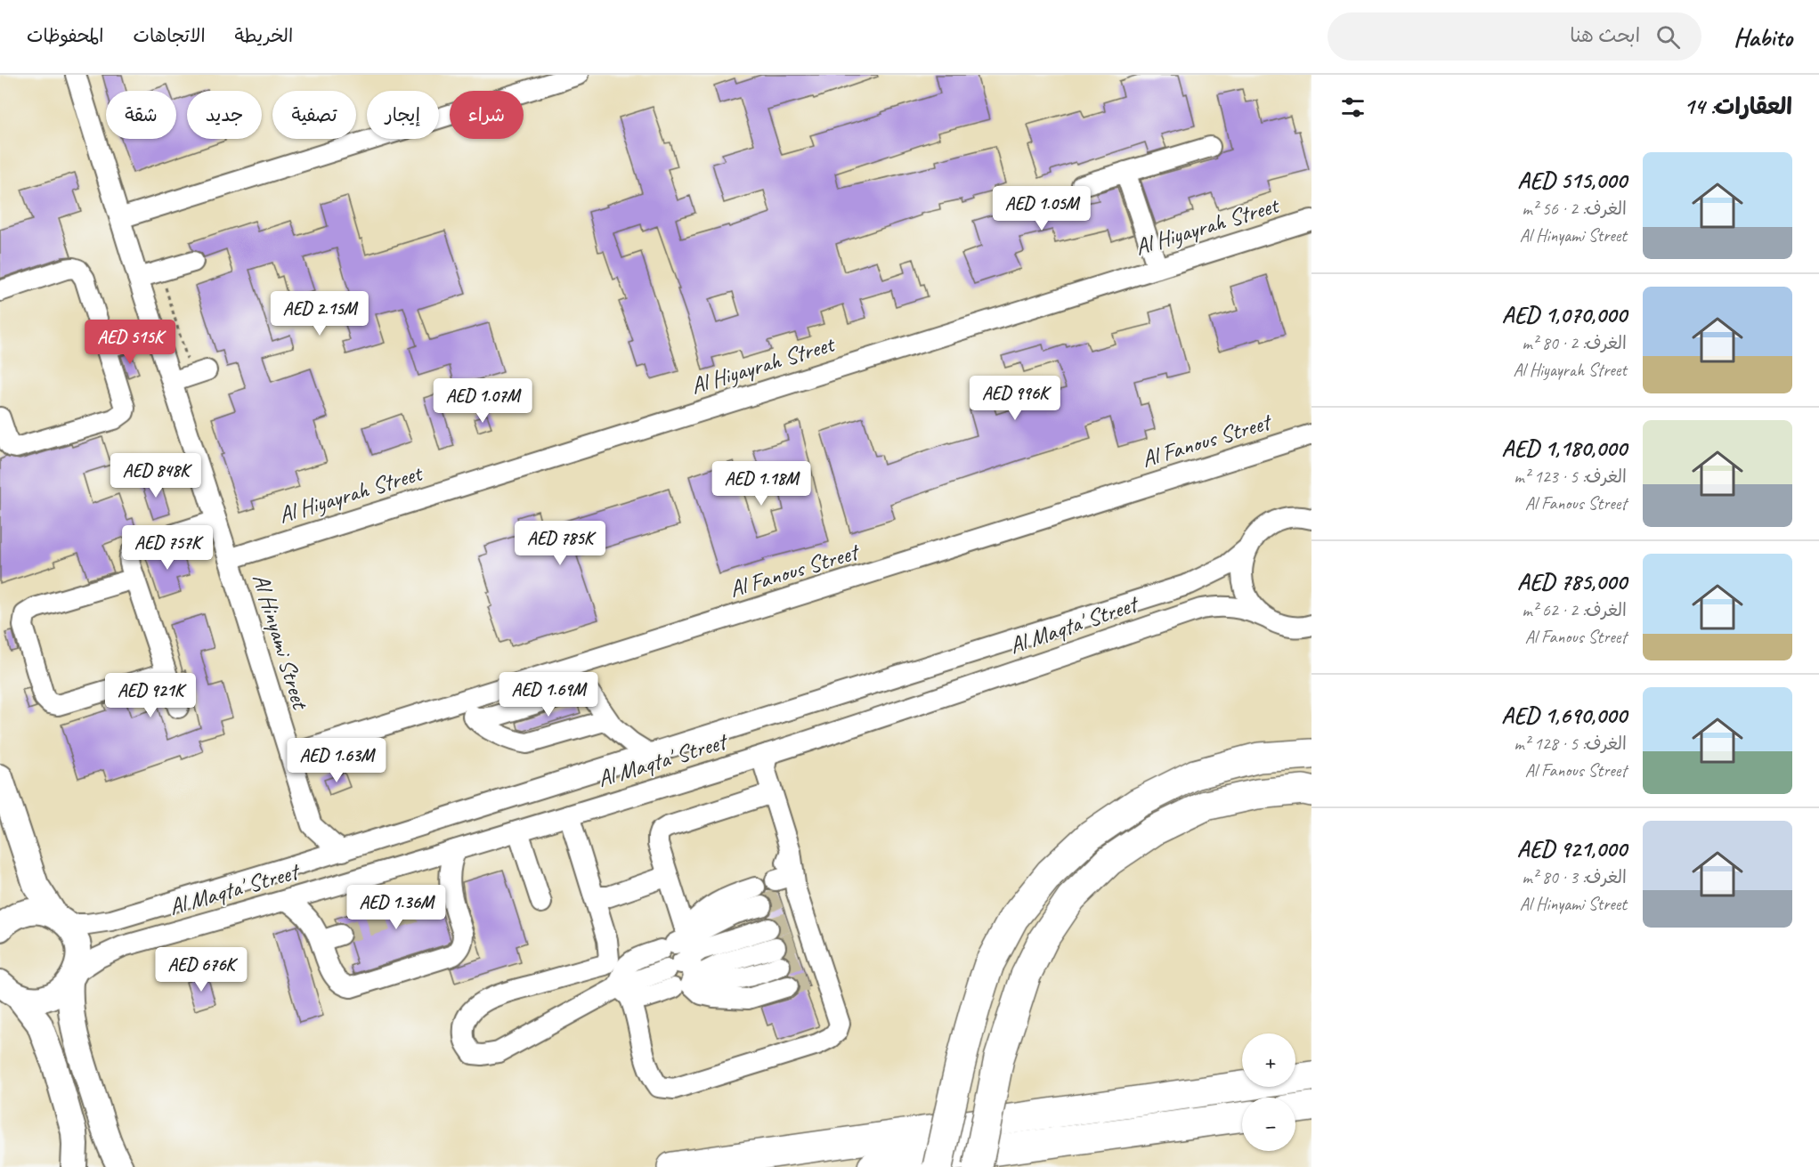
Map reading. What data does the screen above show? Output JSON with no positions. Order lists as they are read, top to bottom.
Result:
{
  "streets": {
    "street": [
      "Al Hiyayrah Street",
      "Al Fanous Street",
      "Al Maqta' Street",
      "Al Hinyami Street"
    ]
  },
  "crossings": [
    ["Al Hiyayrah Street", "Al Hinyami Street"],
    ["Al Fanous Street", "Al Hinyami Street"]
  ],
  "page": {
    "header": "Habito",
    "search": "ابحث هنا",
    "nav": ["الخريطة", "الاتجاهات", "المحفوظات"],
    "heading": "العقارات: 14",
    "chip": [
      "شراء",
      "إيجار",
      "تصفية",
      "جديد",
      "شقة"
    ],
    "list": [
      {
        "name": "AED 515,000",
        "note": "الغرف: 2 · 56 m² · Al Hinyami Street"
      },
      {
        "name": "AED 1,070,000",
        "note": "الغرف: 2 · 80 m² · Al Hiyayrah Street"
      },
      {
        "name": "AED 1,180,000",
        "note": "الغرف: 5 · 123 m² · Al Fanous Street"
      },
      {
        "name": "AED 785,000",
        "note": "الغرف: 2 · 62 m² · Al Fanous Street"
      },
      {
        "name": "AED 1,690,000",
        "note": "الغرف: 5 · 128 m² · Al Fanous Street"
      },
      {
        "name": "AED 921,000",
        "note": "الغرف: 3 · 80 m² · Al Hinyami Street"
      }
    ],
    "price": [
      "AED 1.05M",
      "AED 2.15M",
      "AED 515K",
      "AED 996K",
      "AED 1.07M",
      "AED 848K",
      "AED 1.18M",
      "AED 785K",
      "AED 757K",
      "AED 1.69M",
      "AED 921K",
      "AED 1.63M",
      "AED 1.36M",
      "AED 676K"
    ],
    "map_buttons": ["+", "−"]
  }
}
